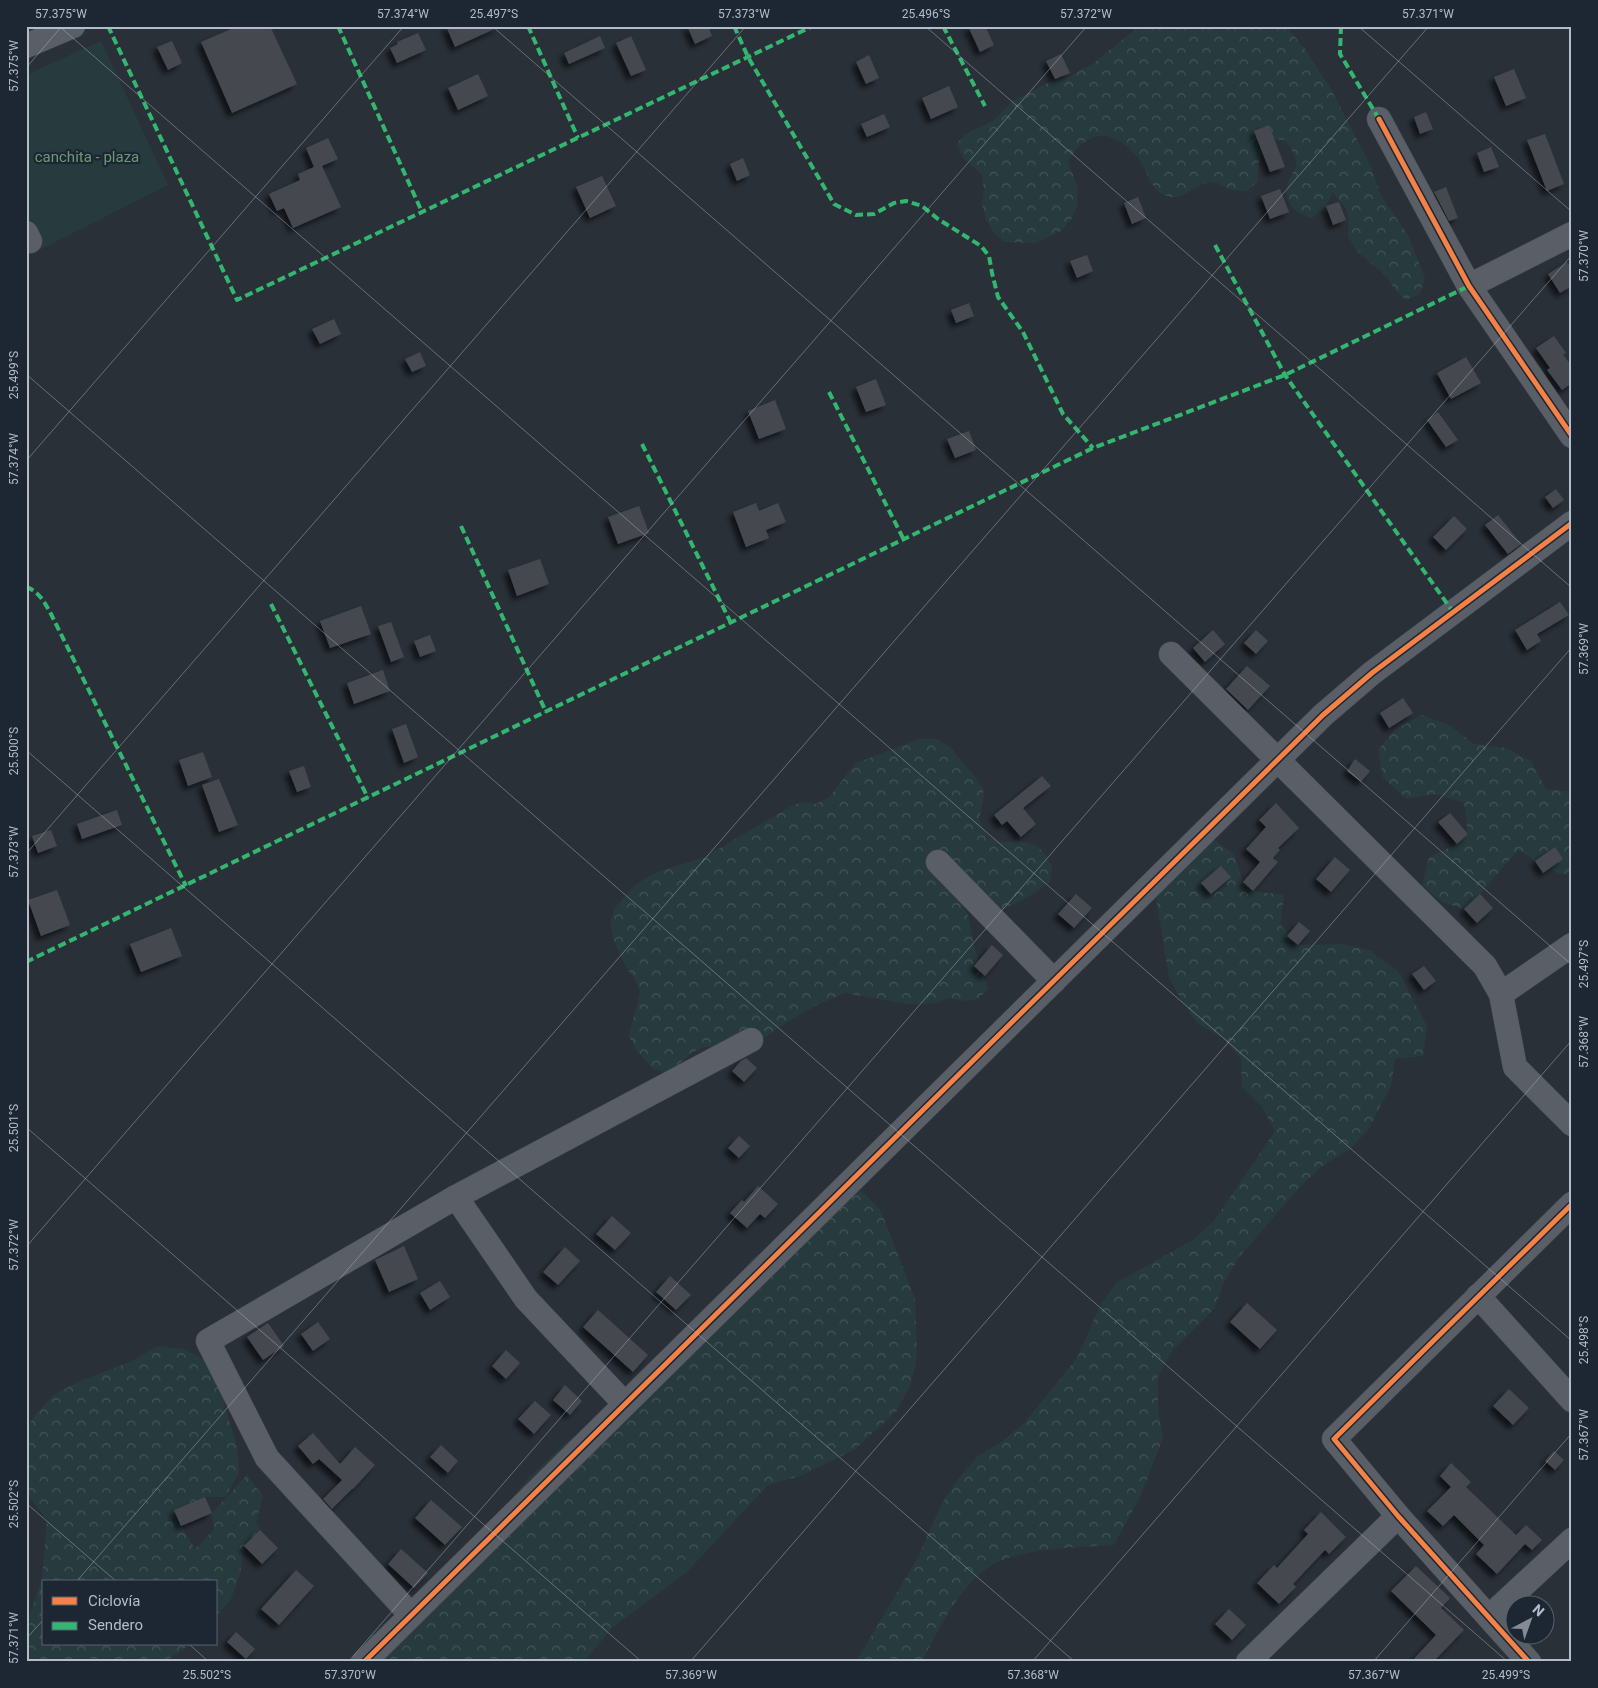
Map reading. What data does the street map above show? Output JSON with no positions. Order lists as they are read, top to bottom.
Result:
{
  "parks": ["canchita - plaza"],
  "legend": ["Ciclovía", "Sendero"],
  "north": "top right",
  "coordinates": [
    "57.375°W",
    "57.374°W",
    "25.497°S",
    "57.373°W",
    "25.496°S",
    "57.372°W",
    "57.371°W",
    "57.370°W",
    "25.499°S",
    "57.369°W",
    "25.500°S",
    "57.368°W",
    "25.501°S",
    "25.498°S",
    "57.367°W",
    "25.502°S"
  ]
}
